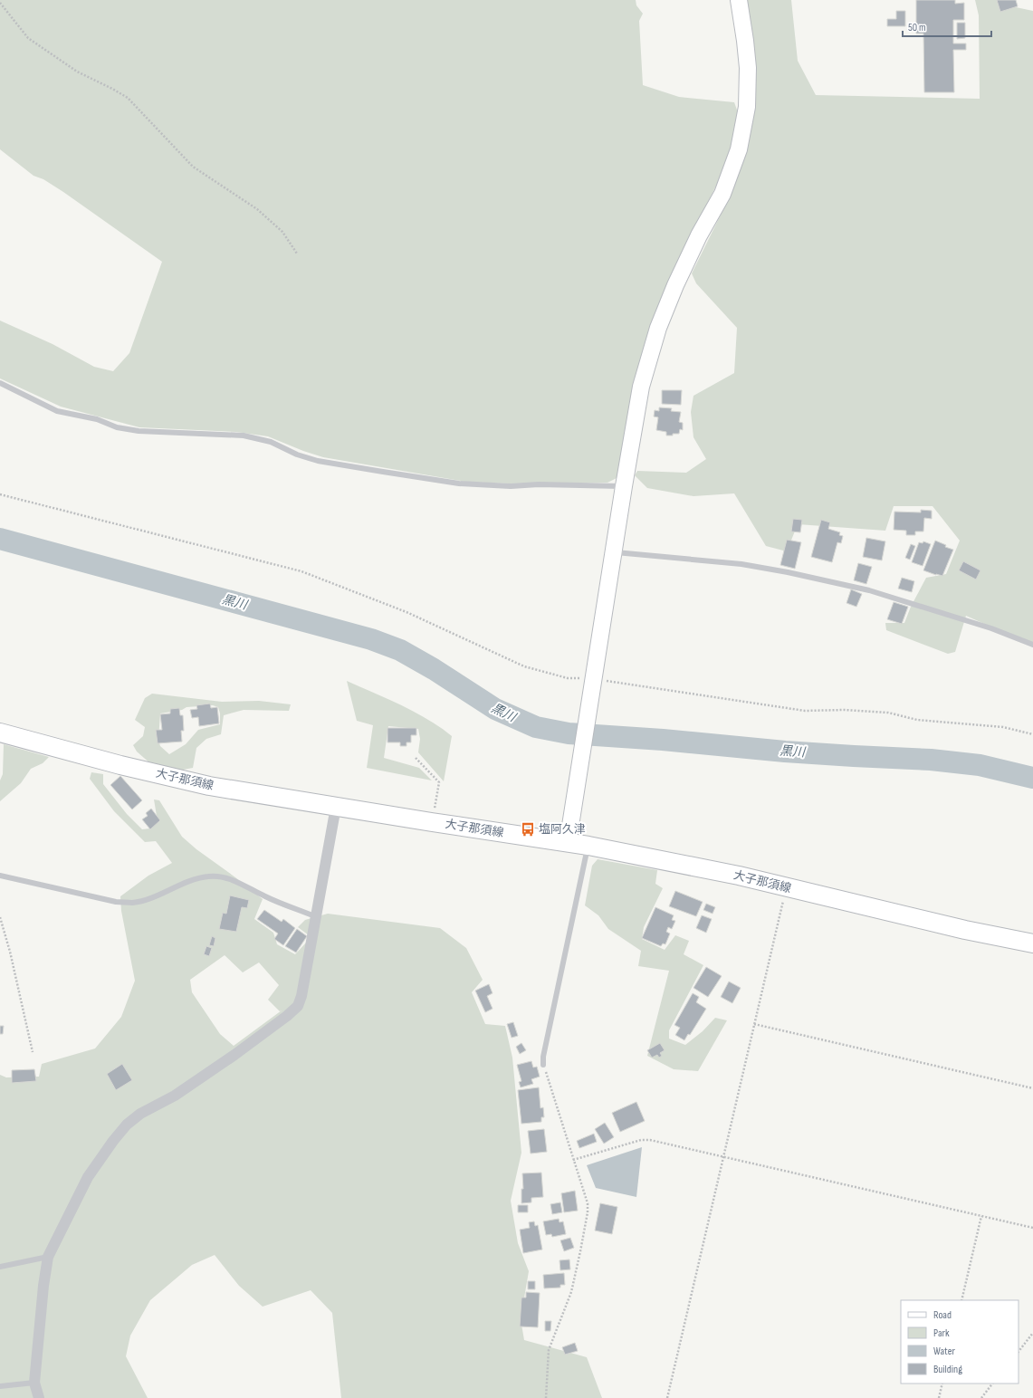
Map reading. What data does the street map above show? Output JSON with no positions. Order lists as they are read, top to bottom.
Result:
{
  "streets": {
    "main road": ["大子那須線"]
  },
  "water": ["黒川"],
  "places": {
    "bus stop": ["塩阿久津"]
  },
  "legend": [
    "Road",
    "Park",
    "Water",
    "Building"
  ],
  "scale_bar": "50 m"
}
